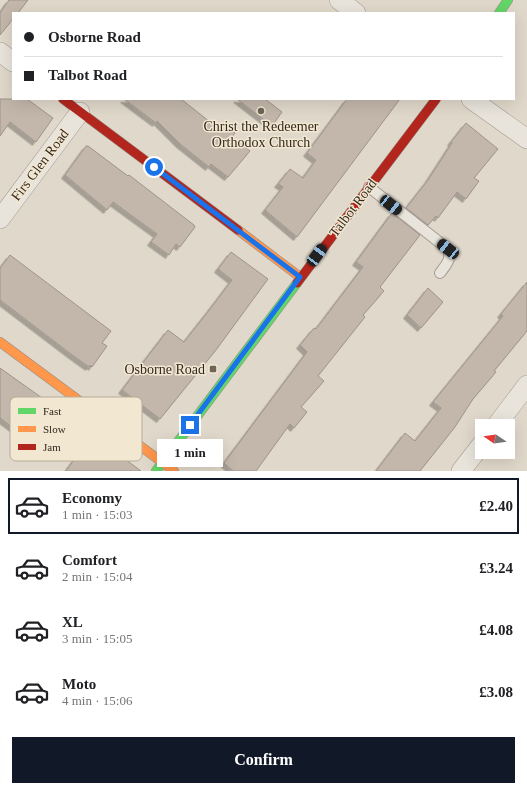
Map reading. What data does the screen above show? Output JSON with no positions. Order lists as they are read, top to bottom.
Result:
{
  "streets": {
    "street": ["Firs Glen Road", "Talbot Road"]
  },
  "places": {
    "other": ["Christ the Redeemer Orthodox Church"],
    "transit": ["Osborne Road"]
  },
  "legend": ["Fast", "Slow", "Jam"],
  "north": "left",
  "page": {
    "banner": ["Osborne Road", "Talbot Road"],
    "bubble": "1 min",
    "list": [
      {
        "name": "Economy",
        "note": "1 min · 15:03",
        "value": "£2.40"
      },
      {
        "name": "Comfort",
        "note": "2 min · 15:04",
        "value": "£3.24"
      },
      {
        "name": "XL",
        "note": "3 min · 15:05",
        "value": "£4.08"
      },
      {
        "name": "Moto",
        "note": "4 min · 15:06",
        "value": "£3.08"
      }
    ],
    "buttons": "Confirm"
  }
}
